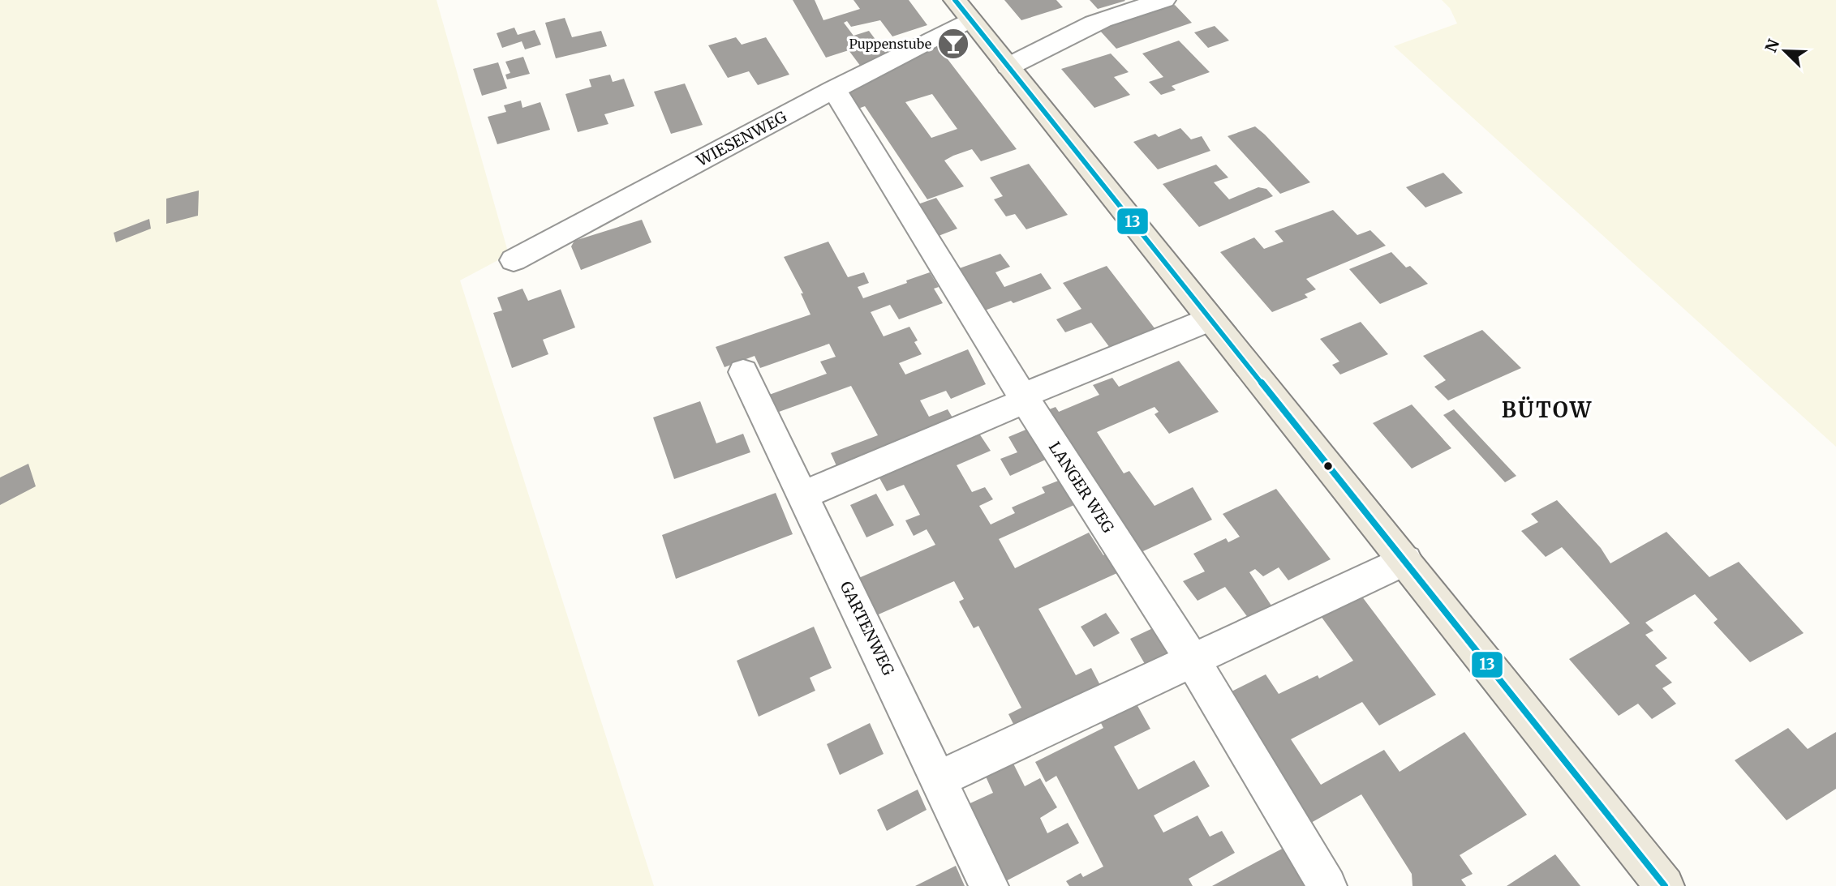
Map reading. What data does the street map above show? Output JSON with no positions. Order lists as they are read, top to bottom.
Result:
{
  "streets": {
    "street": ["WIESENWEG", "LANGER WEG", "GARTENWEG"]
  },
  "crossings": [
    ["WIESENWEG", "LANGER WEG"]
  ],
  "districts": ["BÜTOW"],
  "places": {
    "bar": ["Puppenstube"]
  },
  "lines": ["transit line 13"],
  "north": "top left"
}
